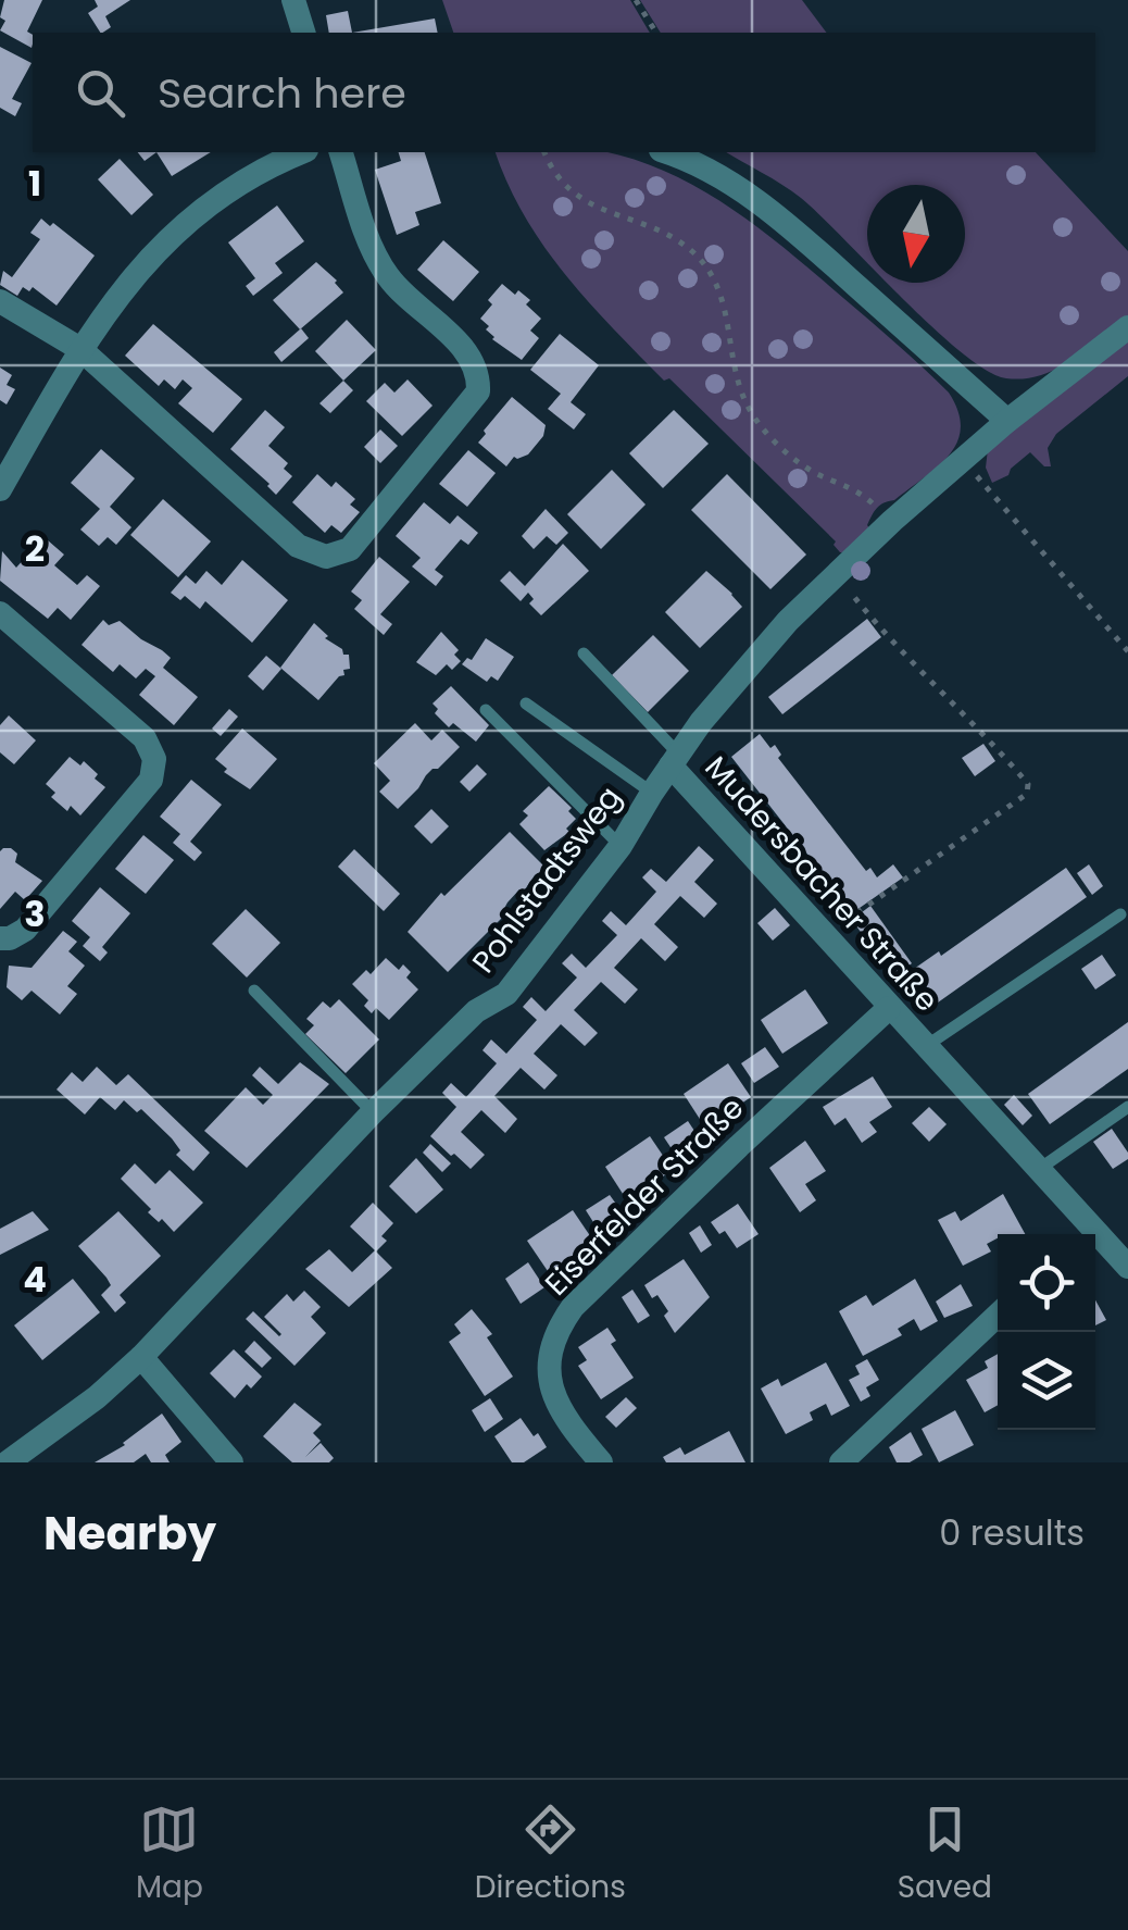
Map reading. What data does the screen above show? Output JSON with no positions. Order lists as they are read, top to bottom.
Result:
{
  "streets": {
    "street": ["Pohlstadtsweg", "Mudersbacher Straße", "Eiserfelder Straße"]
  },
  "crossings": [
    ["Pohlstadtsweg", "Mudersbacher Straße"],
    ["Mudersbacher Straße", "Eiserfelder Straße"]
  ],
  "north": "bottom",
  "page": {
    "search": "Search here",
    "heading": ["Nearby", "0 results"],
    "nav": ["Map", "Directions", "Saved"]
  },
  "grid": {
    "rows": [
      "1",
      "2",
      "3",
      "4"
    ]
  }
}
